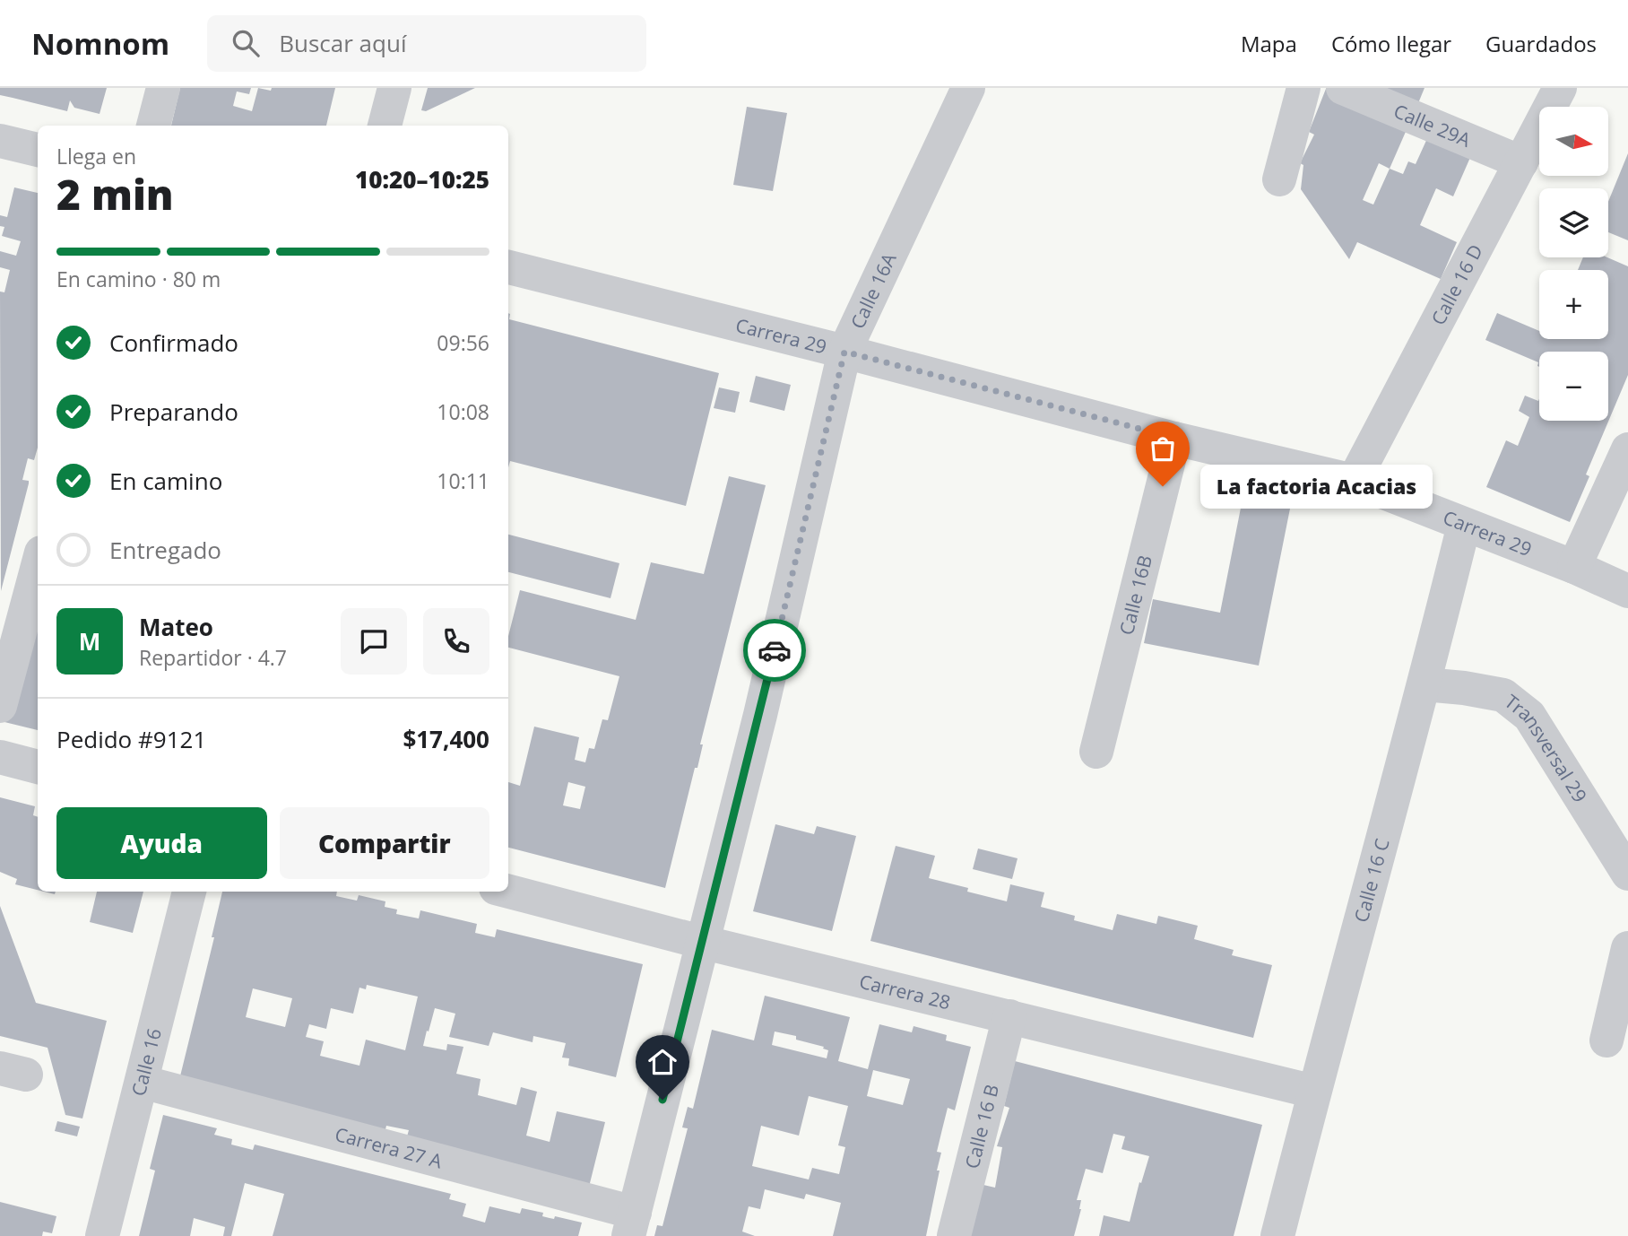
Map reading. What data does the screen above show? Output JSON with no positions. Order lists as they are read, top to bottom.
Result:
{
  "streets": {
    "street": [
      "Calle 29A",
      "Calle 16 D",
      "Calle 16A",
      "Carrera 29",
      "Calle 16B",
      "Transversal 29",
      "Calle 16 C",
      "Carrera 28",
      "Calle 16",
      "Calle 16 B",
      "Carrera 27 A"
    ]
  },
  "crossings": [
    ["Calle 29A", "Calle 16 D"],
    ["Calle 16 D", "Carrera 29"],
    ["Calle 16A", "Carrera 29"],
    ["Calle 16A", "Carrera 28"],
    ["Calle 16A", "Carrera 27 A"],
    ["Carrera 29", "Calle 16B"],
    ["Carrera 29", "Calle 16 C"],
    ["Transversal 29", "Calle 16 C"],
    ["Calle 16 C", "Carrera 28"],
    ["Carrera 28", "Calle 16 B"],
    ["Calle 16", "Carrera 27 A"]
  ],
  "places": ["La factoria Acacias"],
  "north": "right",
  "page": {
    "header": "Nomnom",
    "search": "Buscar aquí",
    "nav": ["Mapa", "Cómo llegar", "Guardados"],
    "map_buttons": ["+", "−"],
    "heading": ["2 min", "Llega en", "10:20–10:25"],
    "panel": [
      "Mateo",
      "Repartidor · 4.7",
      "Pedido #9121",
      "$17,400"
    ],
    "bar": "En camino · 80 m",
    "list": [
      ["Confirmado", "09:56"],
      ["Preparando", "10:08"],
      ["En camino", "10:11"],
      "Entregado"
    ],
    "bubble": "La factoria Acacias",
    "round": "M",
    "buttons": ["Ayuda", "Compartir"]
  }
}
